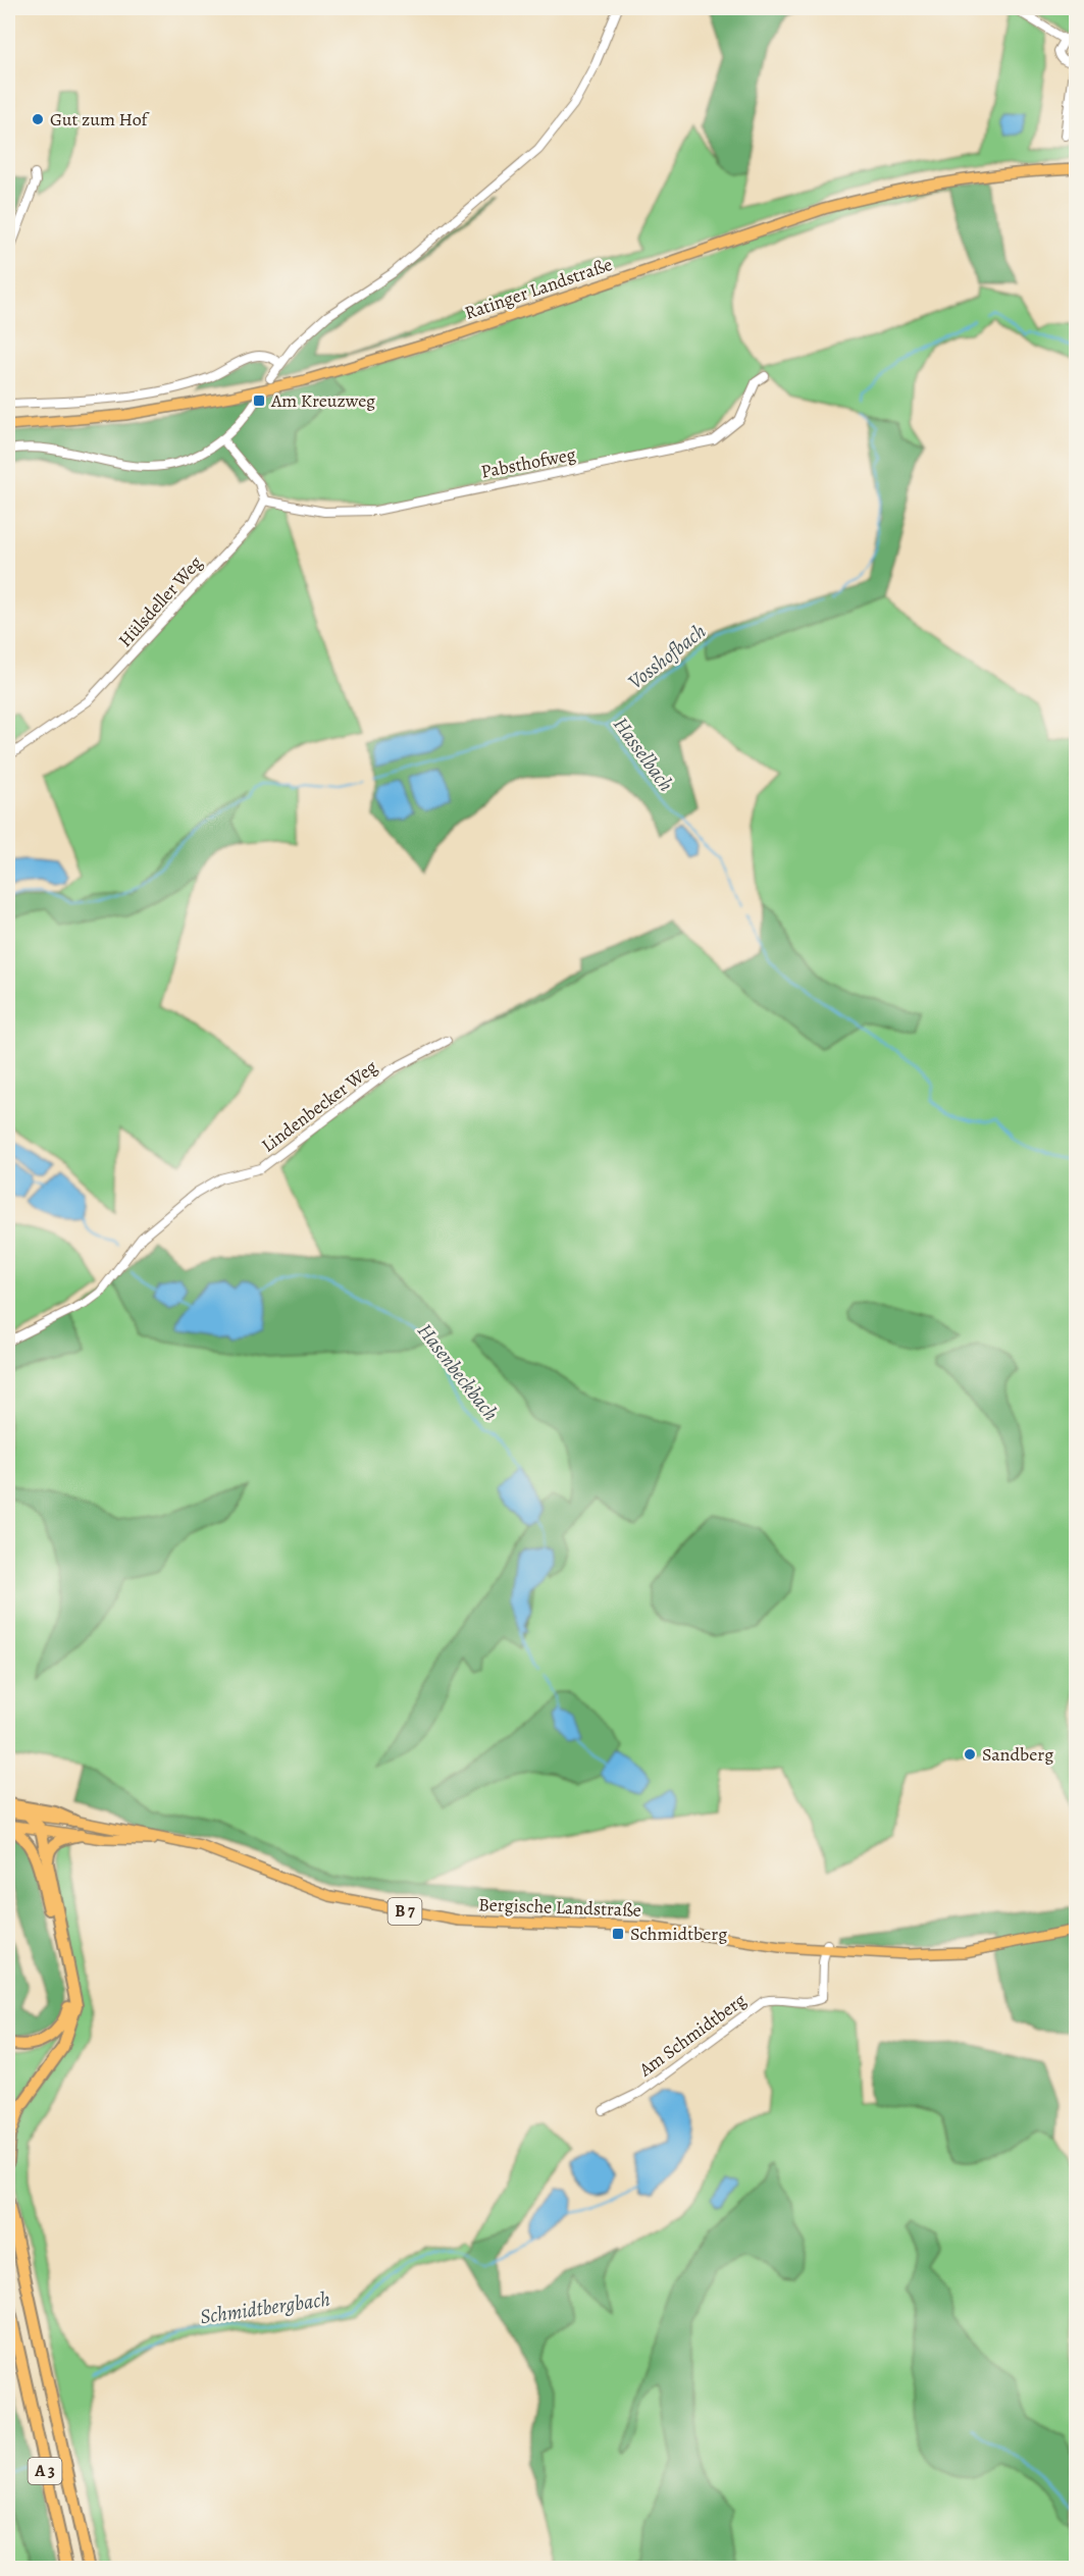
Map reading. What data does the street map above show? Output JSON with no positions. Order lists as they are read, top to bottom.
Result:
{
  "streets": {
    "highway": ["A 3"],
    "main road": ["Ratinger Landstraße", "Bergische Landstraße", "B 7"],
    "street": [
      "Pabsthofweg",
      "Hülsdeller Weg",
      "Lindenbecker Weg",
      "Am Schmidtberg"
    ]
  },
  "crossings": [
    ["Pabsthofweg", "Hülsdeller Weg"],
    ["Bergische Landstraße", "Am Schmidtberg"]
  ],
  "water": [
    "Vosshofbach",
    "Hasselbach",
    "Hasenbeckbach",
    "Schmidtbergbach"
  ],
  "places": {
    "other": ["Gut zum Hof", "Sandberg"],
    "transit": ["Am Kreuzweg", "Schmidtberg"]
  }
}
